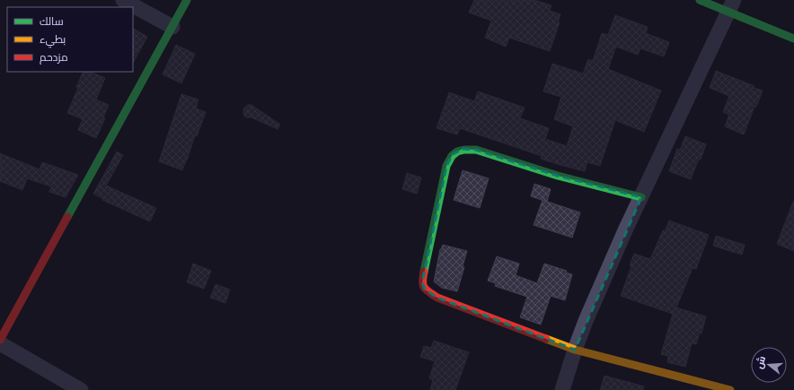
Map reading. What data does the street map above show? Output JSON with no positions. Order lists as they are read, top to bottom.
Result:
{
  "legend": ["سالك", "بطيء", "مزدحم"],
  "north": "left"
}
